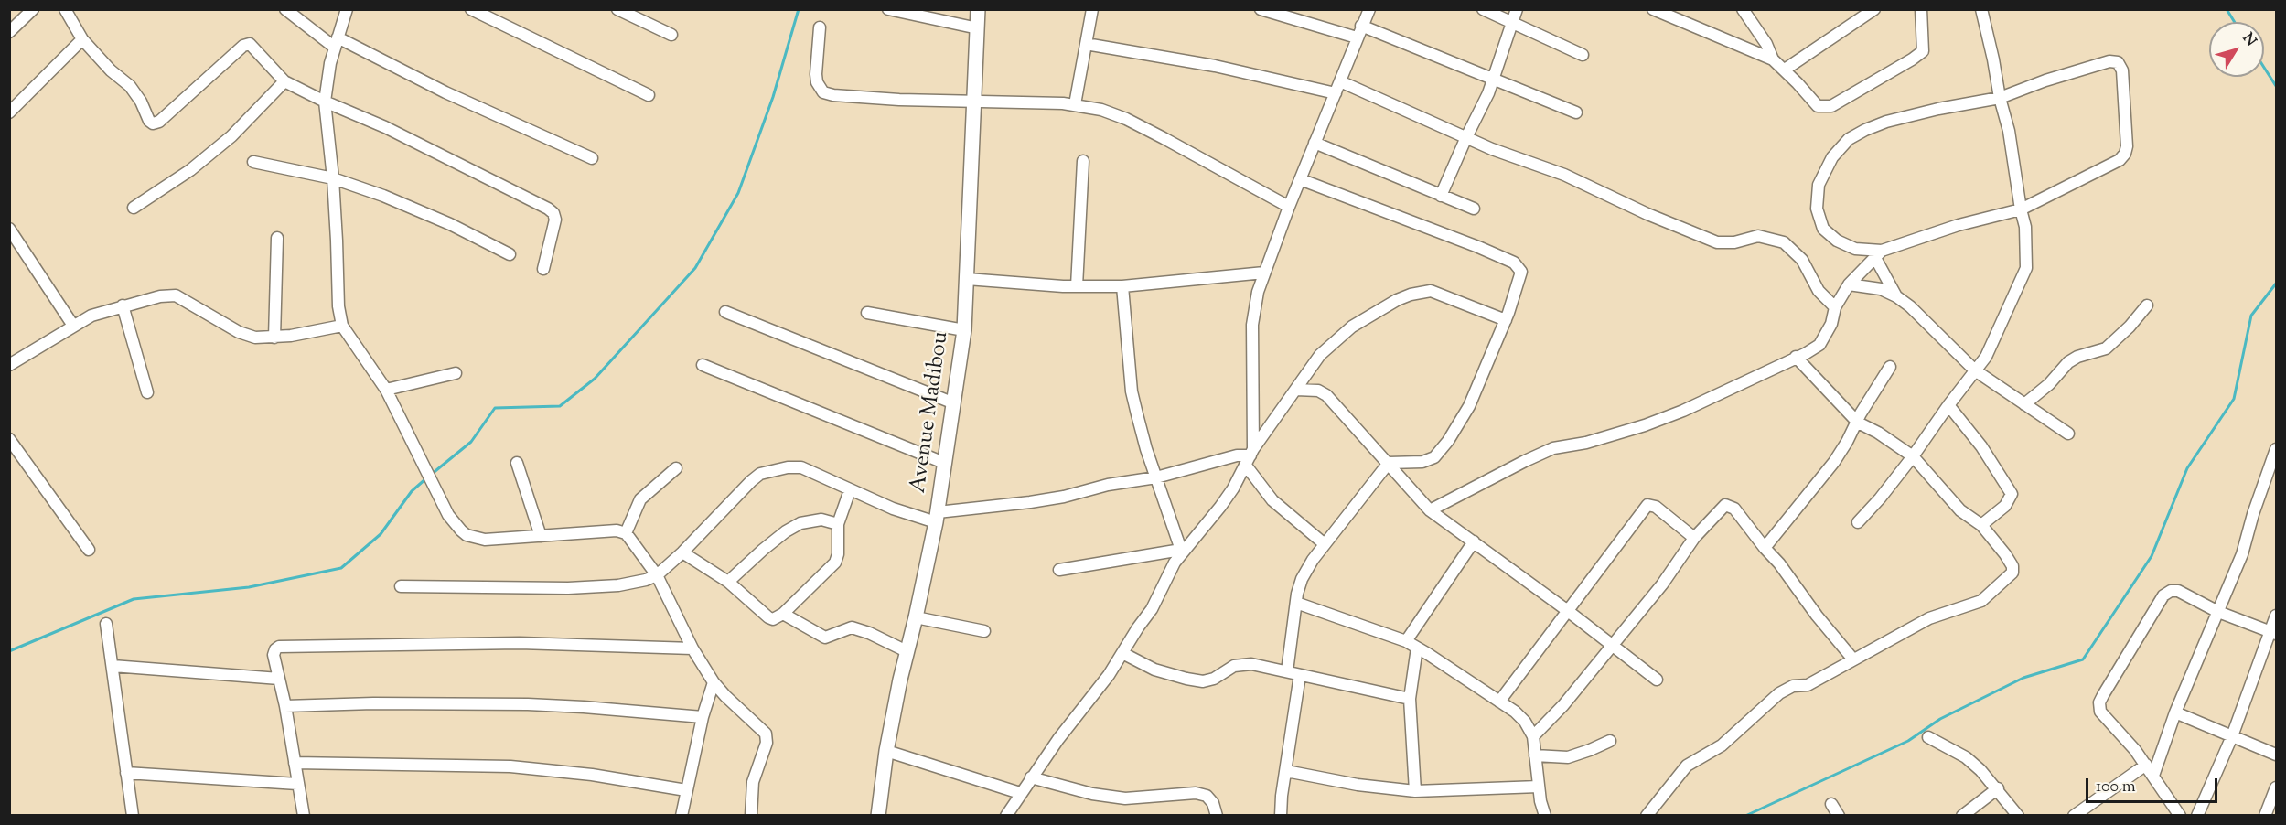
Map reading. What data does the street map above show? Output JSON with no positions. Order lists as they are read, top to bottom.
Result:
{
  "streets": {
    "street": ["Avenue Madibou"]
  },
  "scale_bar": "100 m",
  "north": "top right"
}
